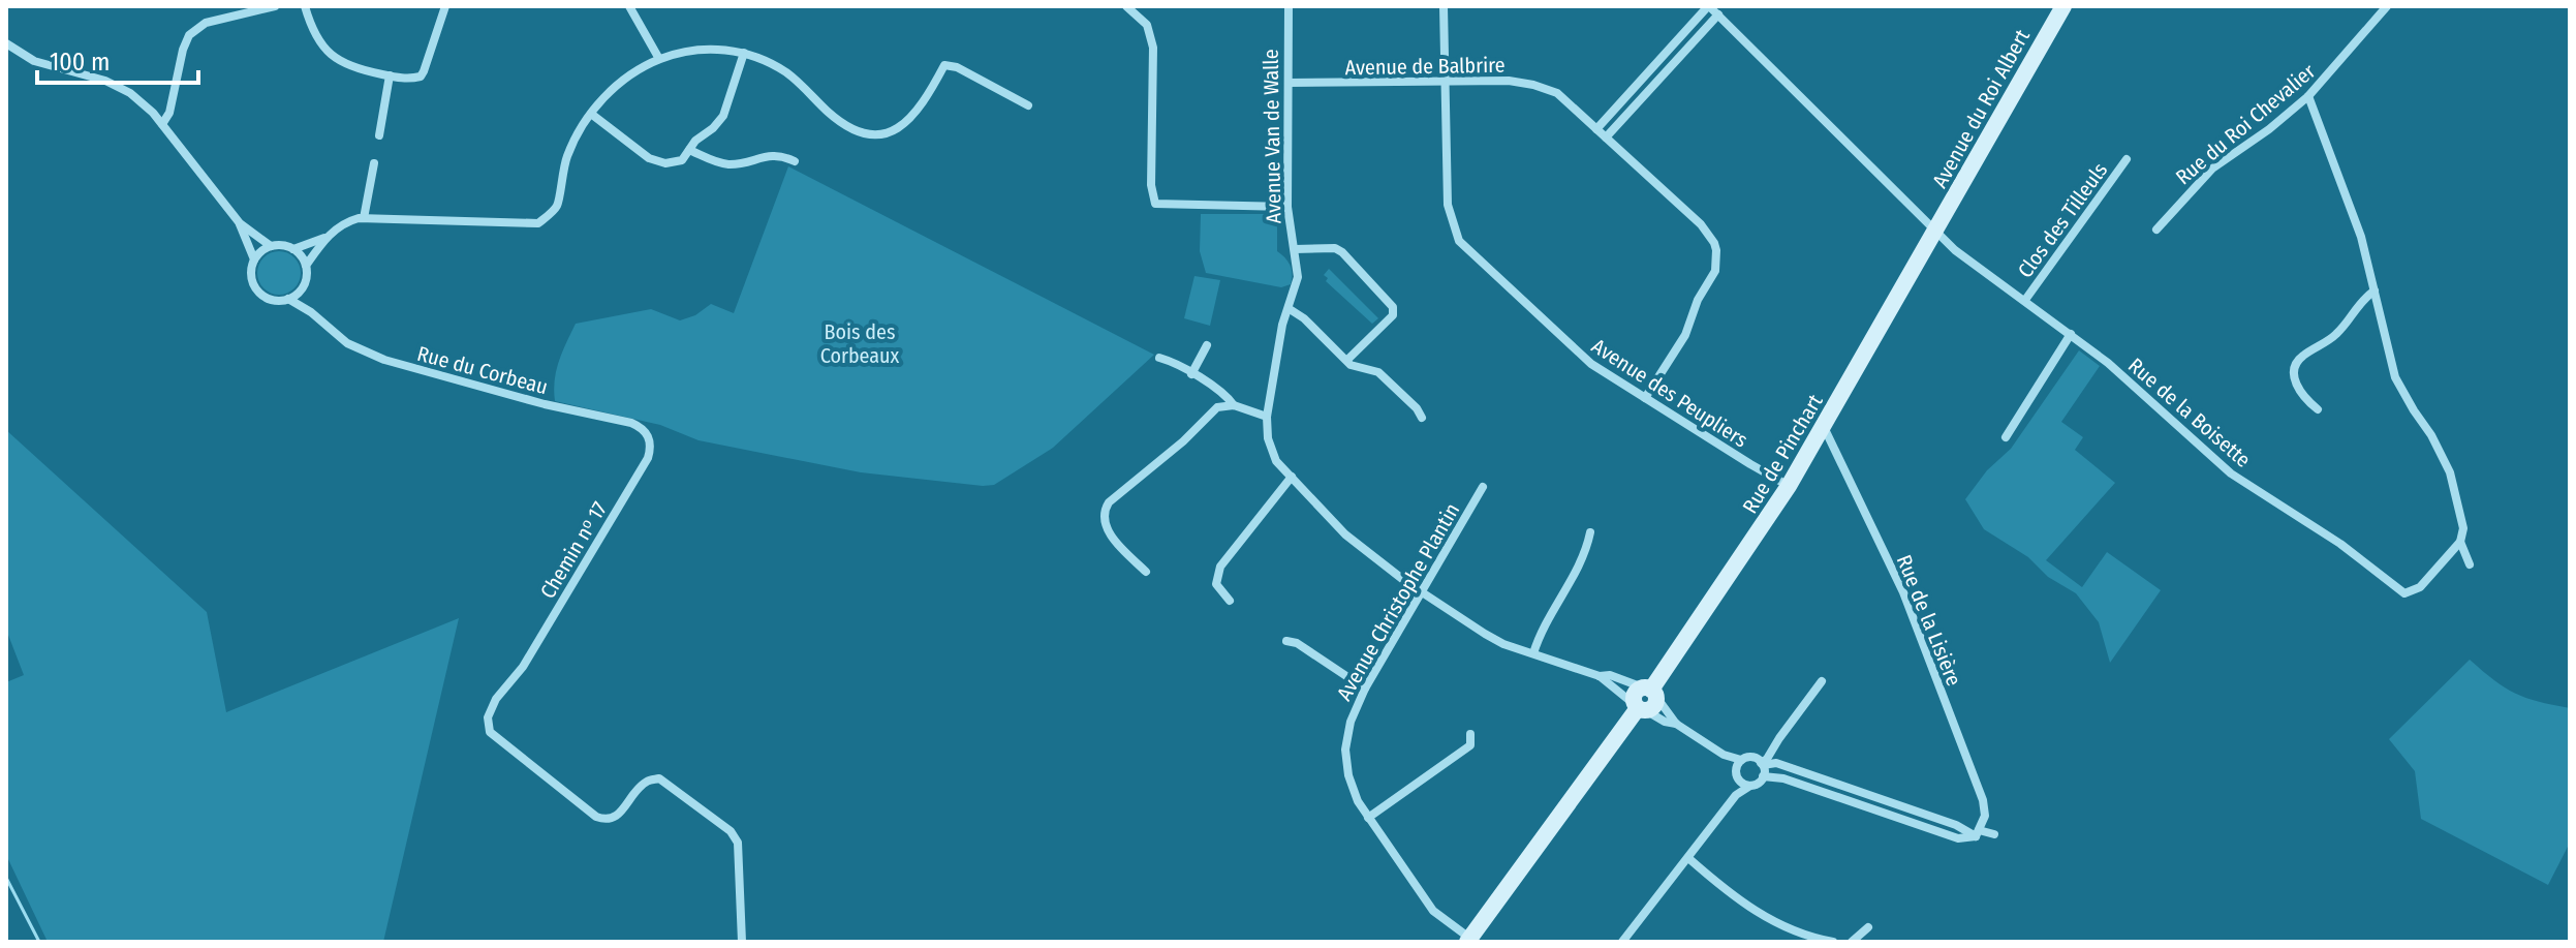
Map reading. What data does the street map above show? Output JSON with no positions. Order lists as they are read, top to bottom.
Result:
{
  "streets": {
    "main road": ["Avenue du Roi Albert", "Rue de Pinchart"],
    "street": [
      "Avenue de Balbrire",
      "Rue du Roi Chevalier",
      "Avenue Van de Walle",
      "Clos des Tilleuls",
      "Rue du Corbeau",
      "Avenue des Peupliers",
      "Rue de la Boisette",
      "Chemin nᵒ 17",
      "Avenue Christophe Plantin",
      "Rue de la Lisière"
    ]
  },
  "crossings": [
    ["Avenue de Balbrire", "Avenue Van de Walle"],
    ["Avenue de Balbrire", "Avenue des Peupliers"],
    ["Avenue du Roi Albert", "Rue de la Boisette"],
    ["Avenue du Roi Albert", "Rue de Pinchart"],
    ["Avenue Van de Walle", "Rue de Pinchart"],
    ["Avenue Van de Walle", "Avenue Christophe Plantin"],
    ["Clos des Tilleuls", "Rue de la Boisette"],
    ["Rue du Corbeau", "Chemin nᵒ 17"],
    ["Avenue des Peupliers", "Rue de Pinchart"],
    ["Rue de la Boisette", "Rue de Pinchart"],
    ["Rue de Pinchart", "Avenue Christophe Plantin"],
    ["Rue de Pinchart", "Rue de la Lisière"]
  ],
  "parks": ["Bois des Corbeaux"],
  "scale_bar": "100 m"
}
